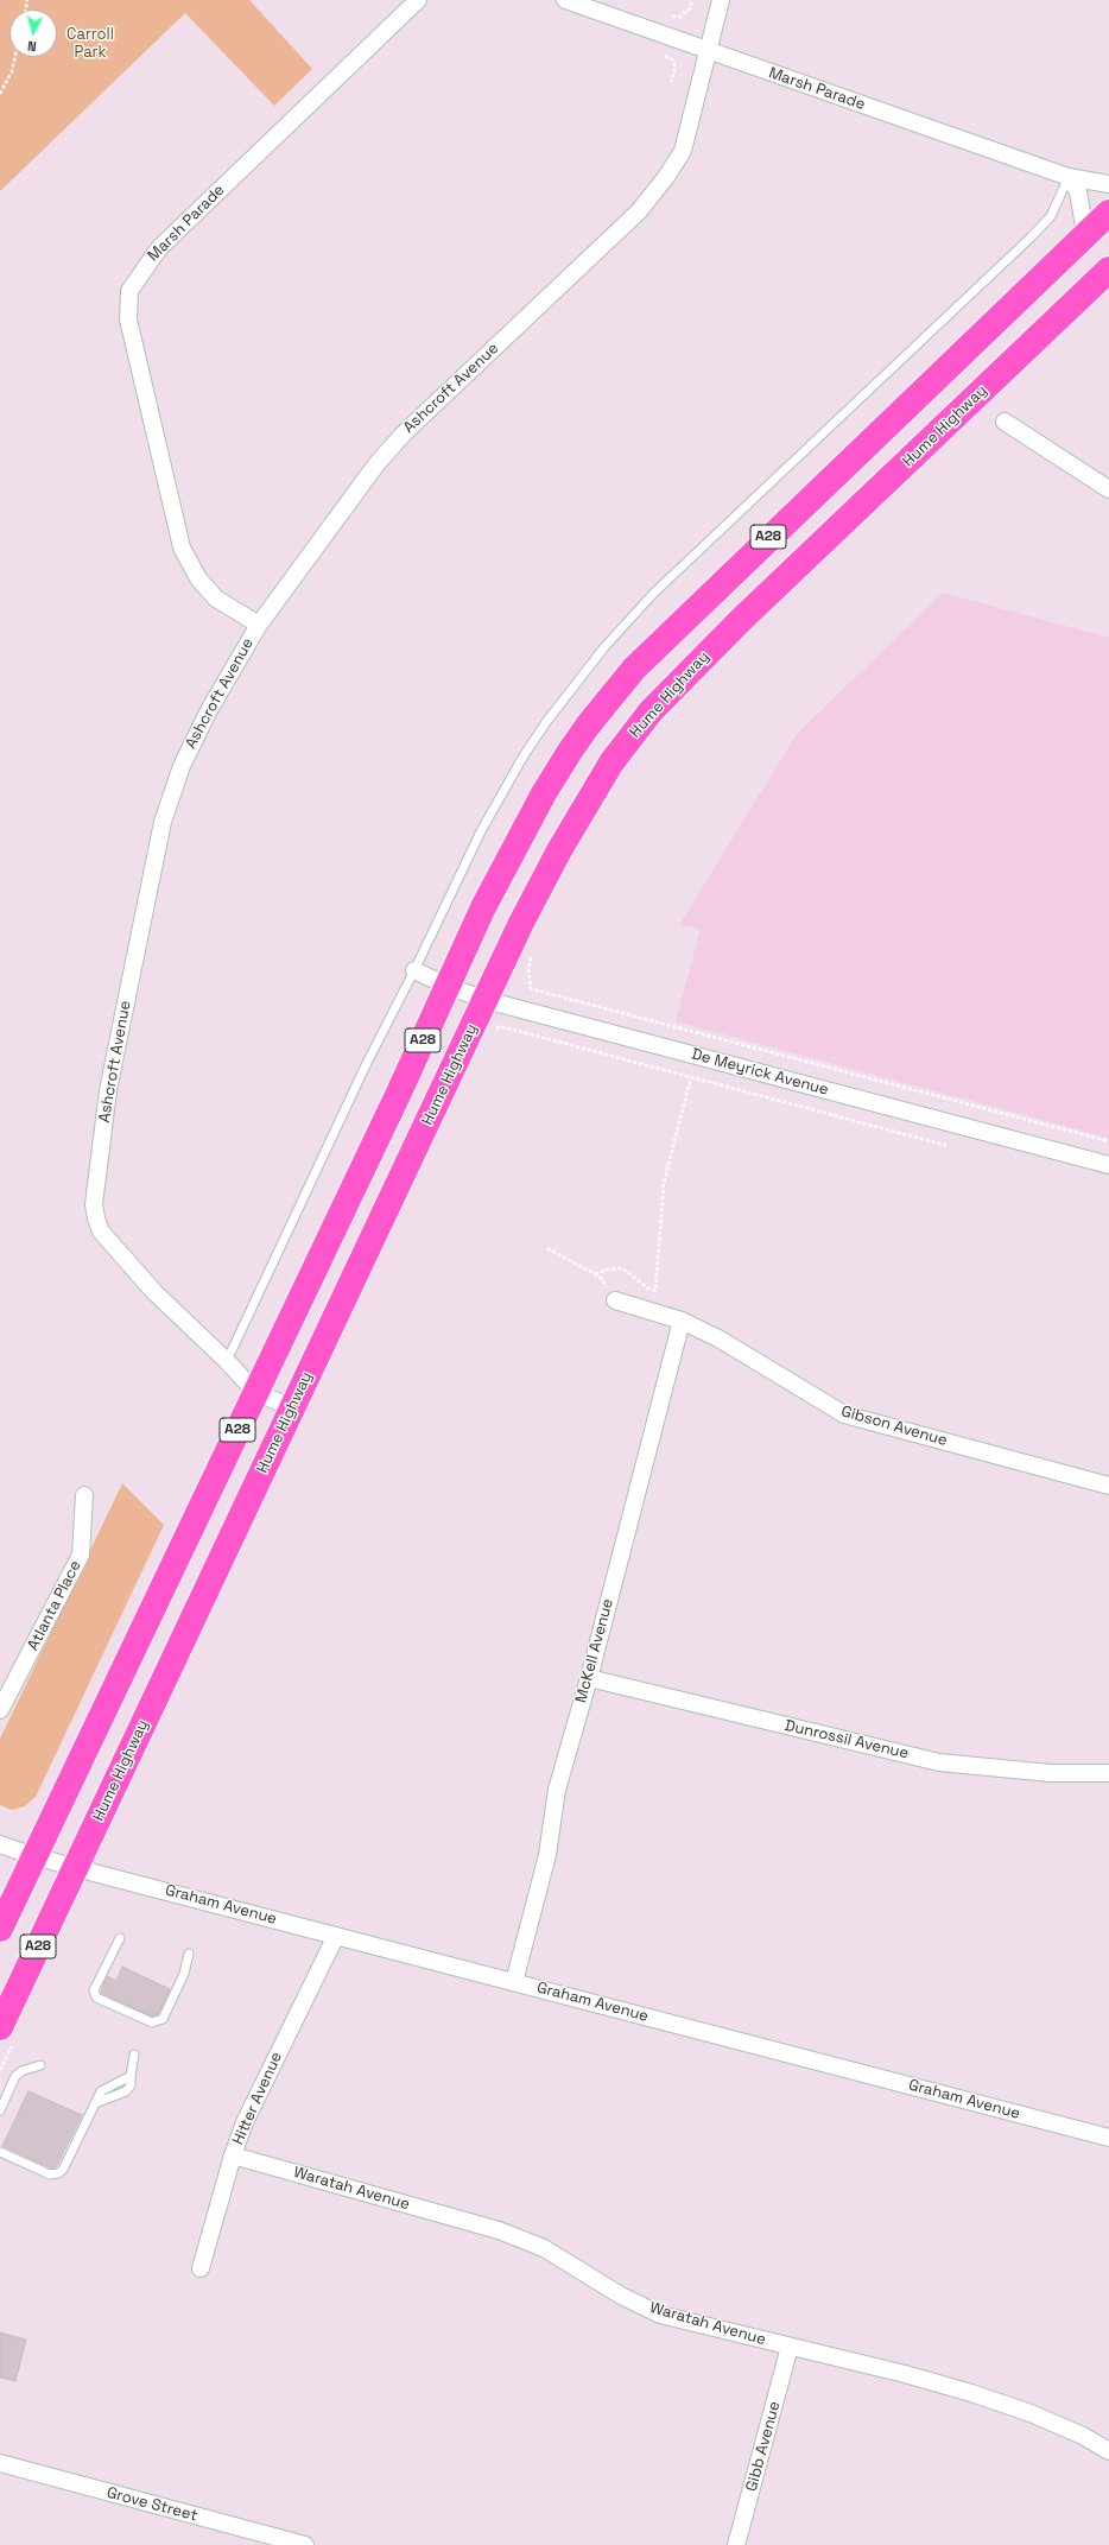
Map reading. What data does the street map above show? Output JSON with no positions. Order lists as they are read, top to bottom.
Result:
{
  "streets": {
    "highway": ["Hume Highway", "A28"],
    "street": [
      "Marsh Parade",
      "Ashcroft Avenue",
      "De Meyrick Avenue",
      "Gibson Avenue",
      "Atlanta Place",
      "McKell Avenue",
      "Dunrossil Avenue",
      "Graham Avenue",
      "Hitter Avenue",
      "Waratah Avenue",
      "Gibb Avenue",
      "Grove Street"
    ]
  },
  "crossings": [
    ["Marsh Parade", "Ashcroft Avenue"],
    ["Ashcroft Avenue", "Hume Highway"],
    ["Ashcroft Avenue", "A28"],
    ["Hume Highway", "De Meyrick Avenue"],
    ["Hume Highway", "Graham Avenue"],
    ["A28", "De Meyrick Avenue"],
    ["A28", "Graham Avenue"],
    ["Gibson Avenue", "McKell Avenue"],
    ["McKell Avenue", "Dunrossil Avenue"],
    ["McKell Avenue", "Graham Avenue"],
    ["Graham Avenue", "Hitter Avenue"],
    ["Hitter Avenue", "Waratah Avenue"],
    ["Waratah Avenue", "Gibb Avenue"]
  ],
  "parks": ["Carroll Park"],
  "north": "bottom"
}
